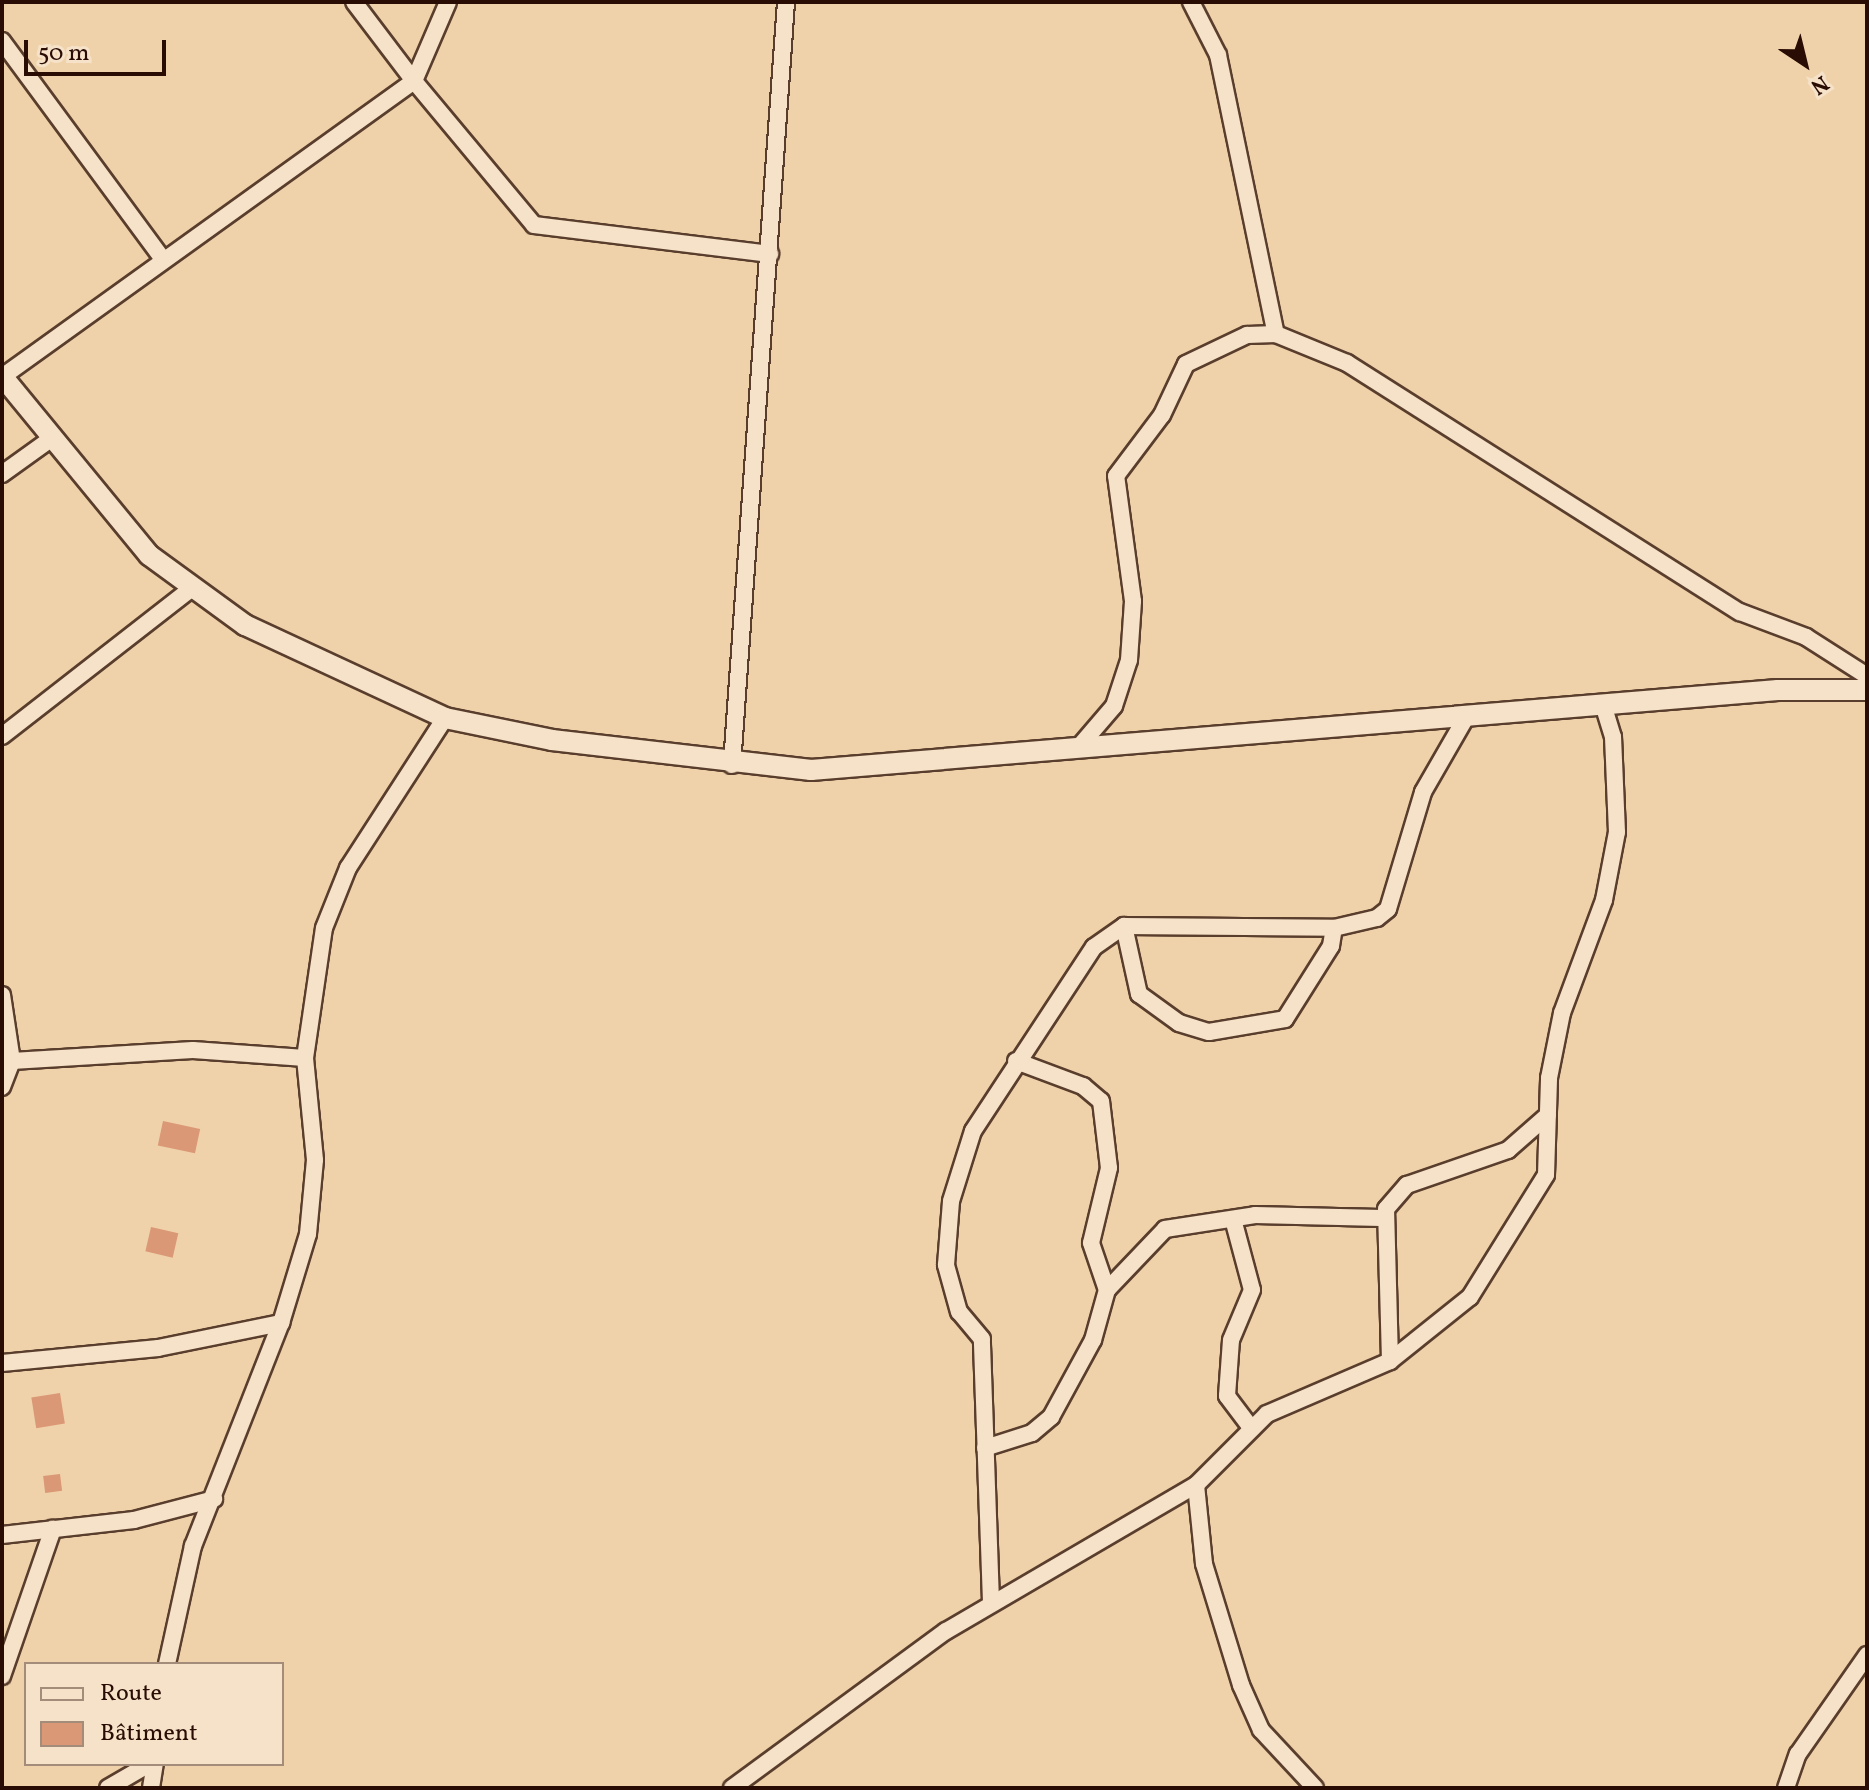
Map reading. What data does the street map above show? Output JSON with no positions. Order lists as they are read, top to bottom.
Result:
{
  "legend": ["Route", "Bâtiment"],
  "scale_bar": "50 m",
  "north": "bottom right"
}
